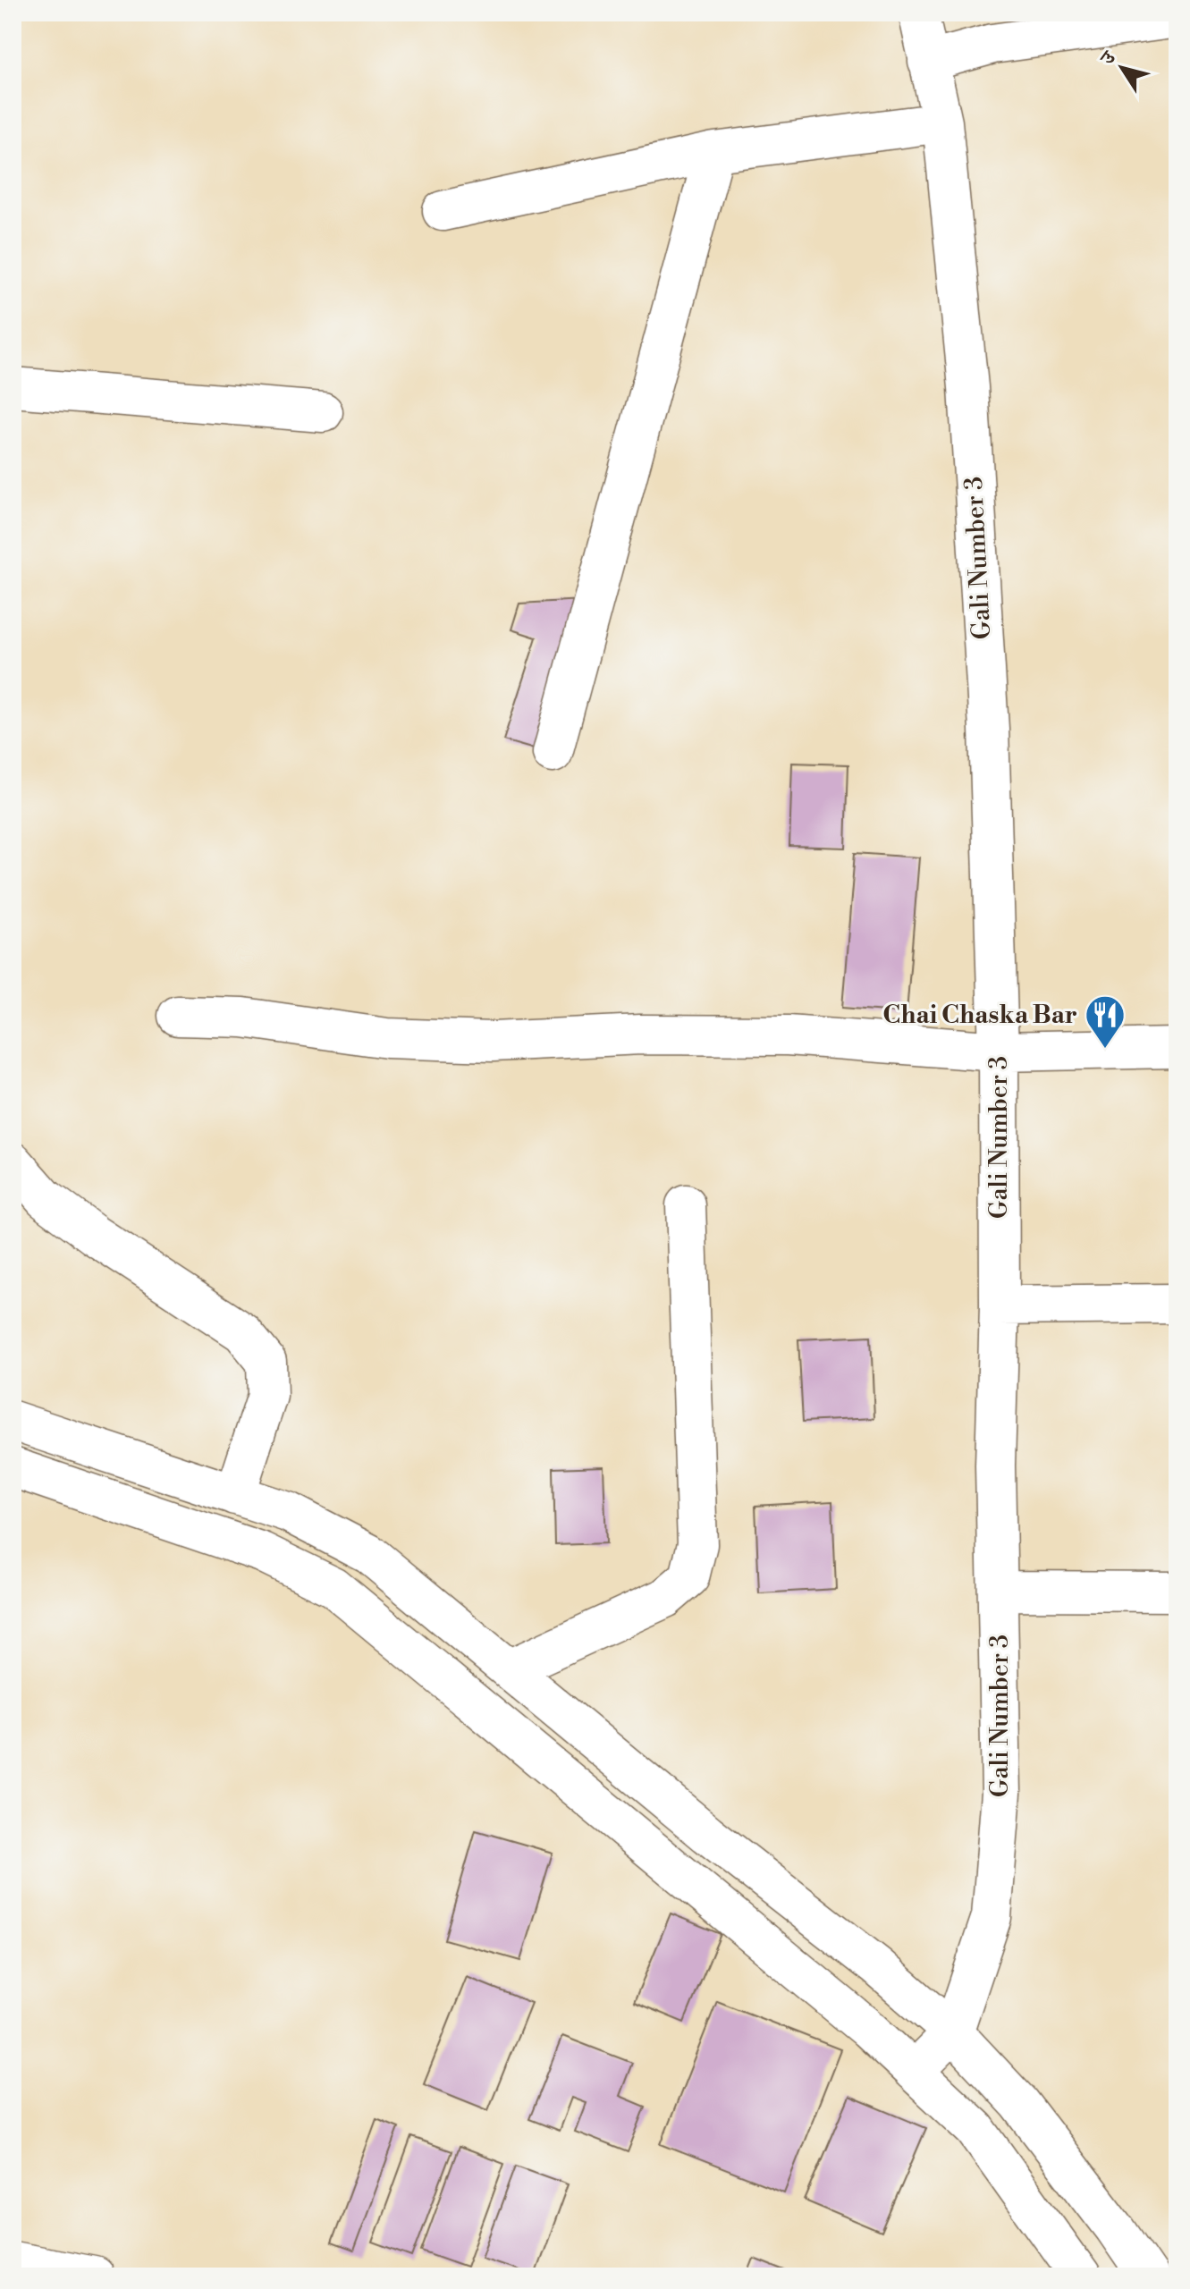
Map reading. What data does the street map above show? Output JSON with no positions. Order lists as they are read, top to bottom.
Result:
{
  "streets": {
    "street": ["Gali Number 3"]
  },
  "places": {
    "restaurant": ["Chai Chaska Bar"]
  },
  "north": "top left"
}
